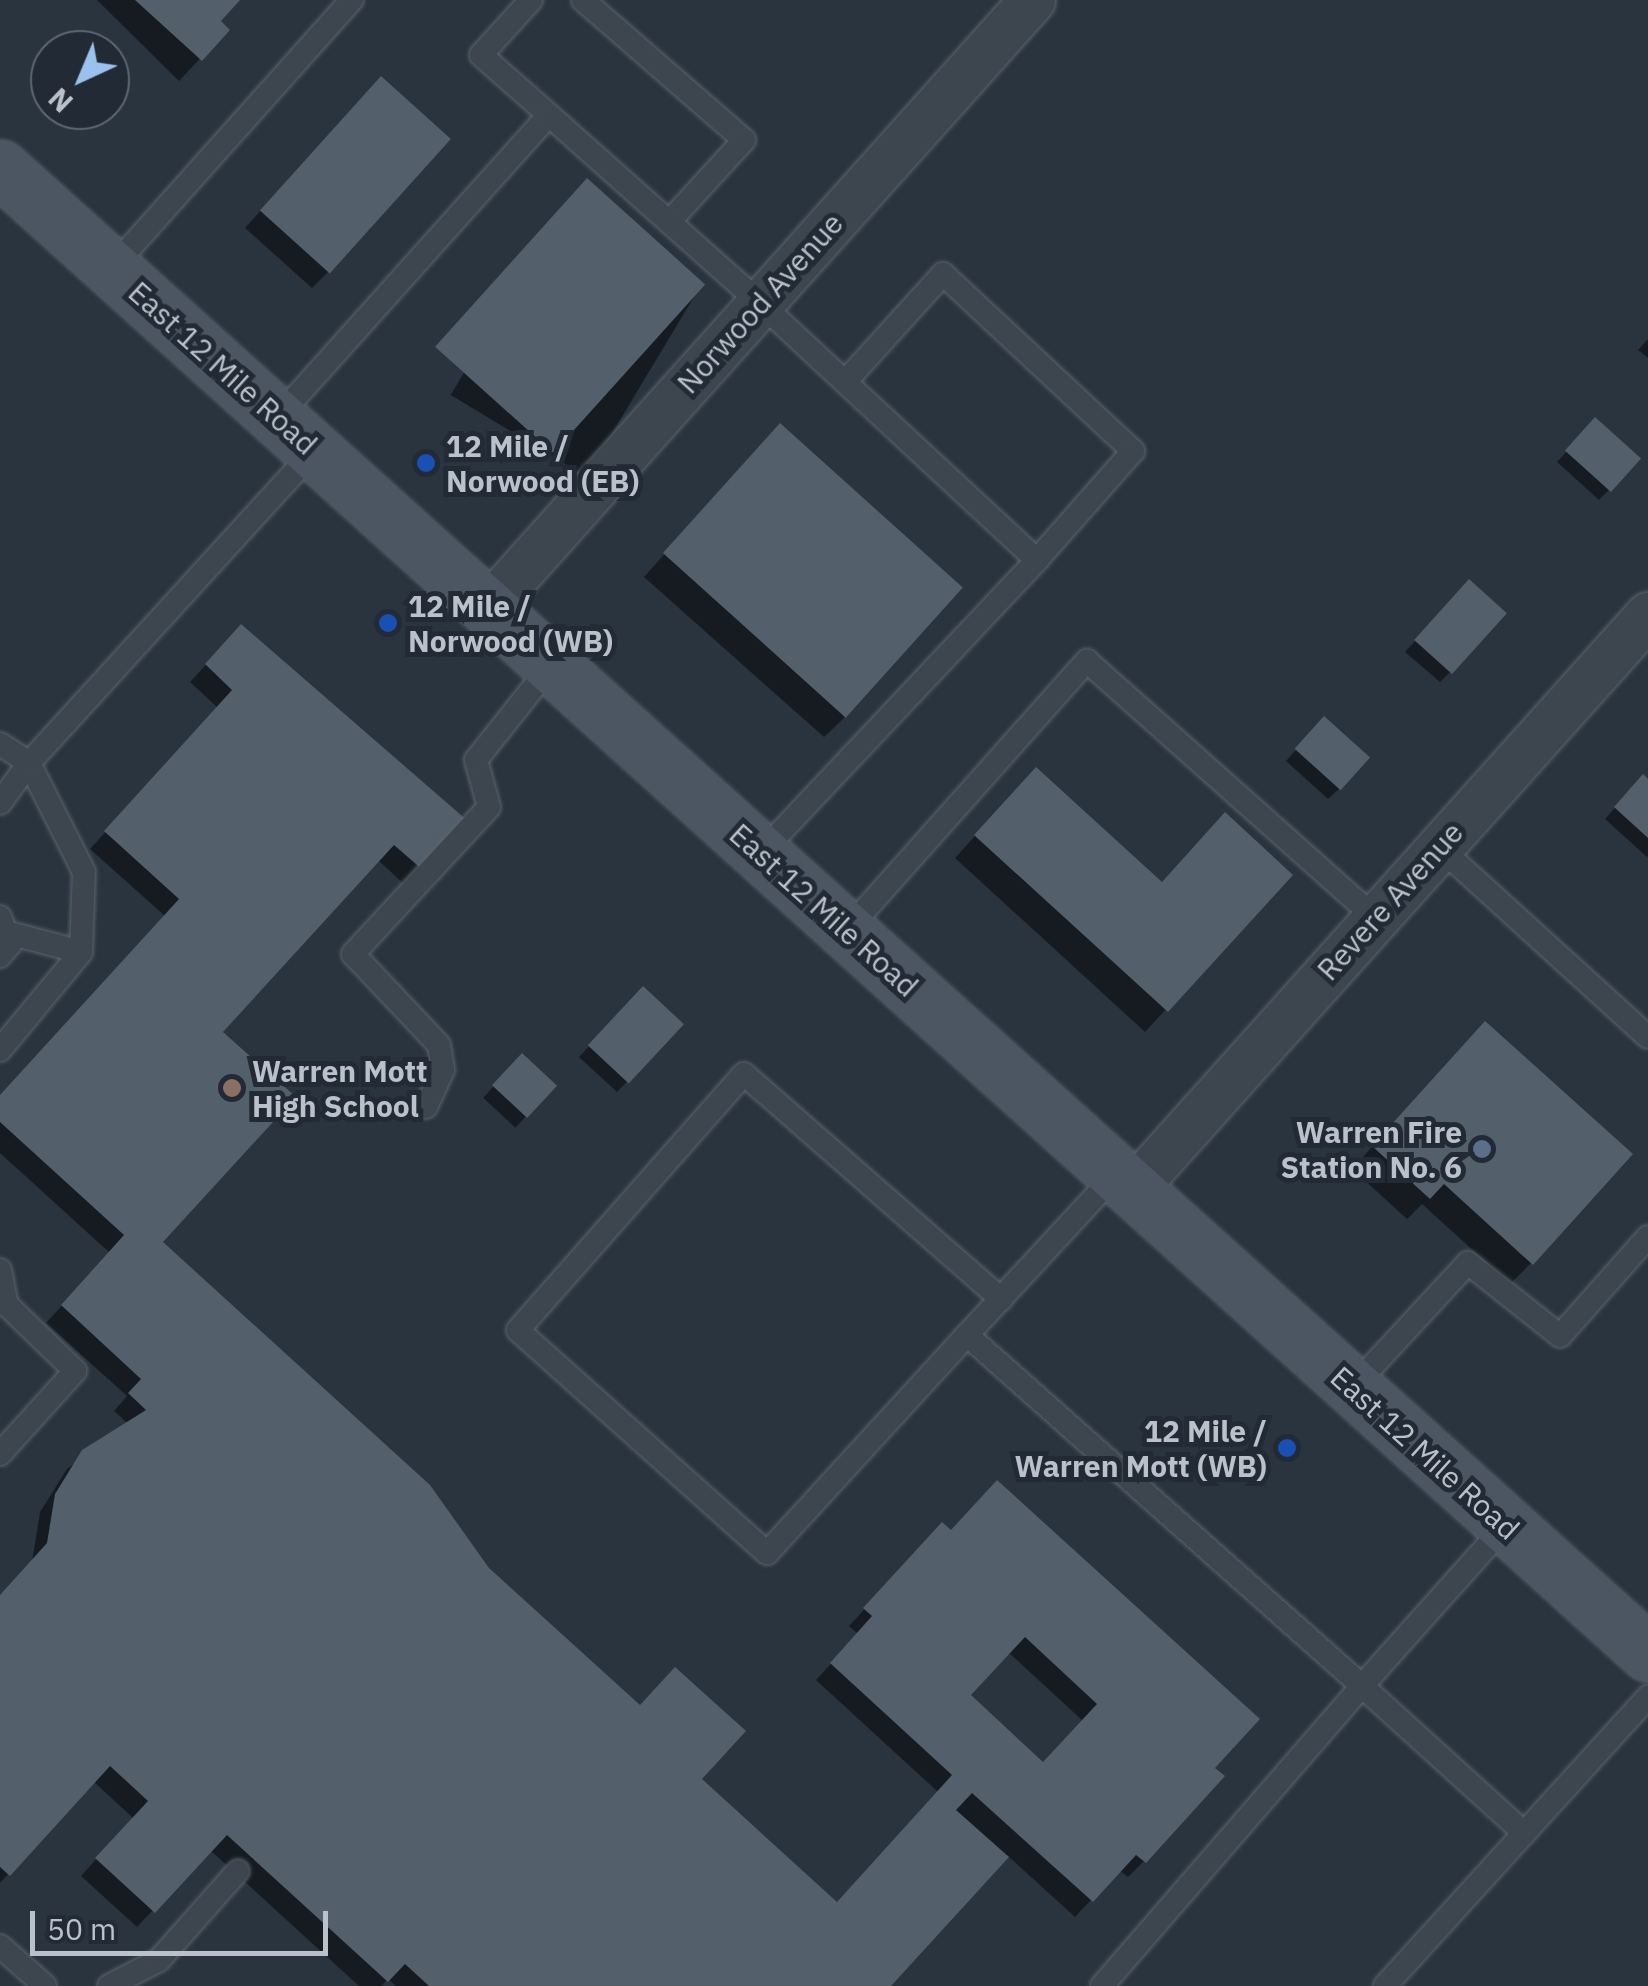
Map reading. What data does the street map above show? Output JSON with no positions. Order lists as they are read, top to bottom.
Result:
{
  "streets": {
    "main road": ["East 12 Mile Road"],
    "street": ["Norwood Avenue", "Revere Avenue"]
  },
  "crossings": [
    ["Norwood Avenue", "East 12 Mile Road"],
    ["East 12 Mile Road", "Revere Avenue"]
  ],
  "places": [
    "12 Mile / Norwood (EB)",
    "12 Mile / Norwood (WB)",
    "Warren Mott High School",
    "Warren Fire Station No. 6",
    "12 Mile / Warren Mott (WB)"
  ],
  "scale_bar": "50 m",
  "north": "bottom left"
}
